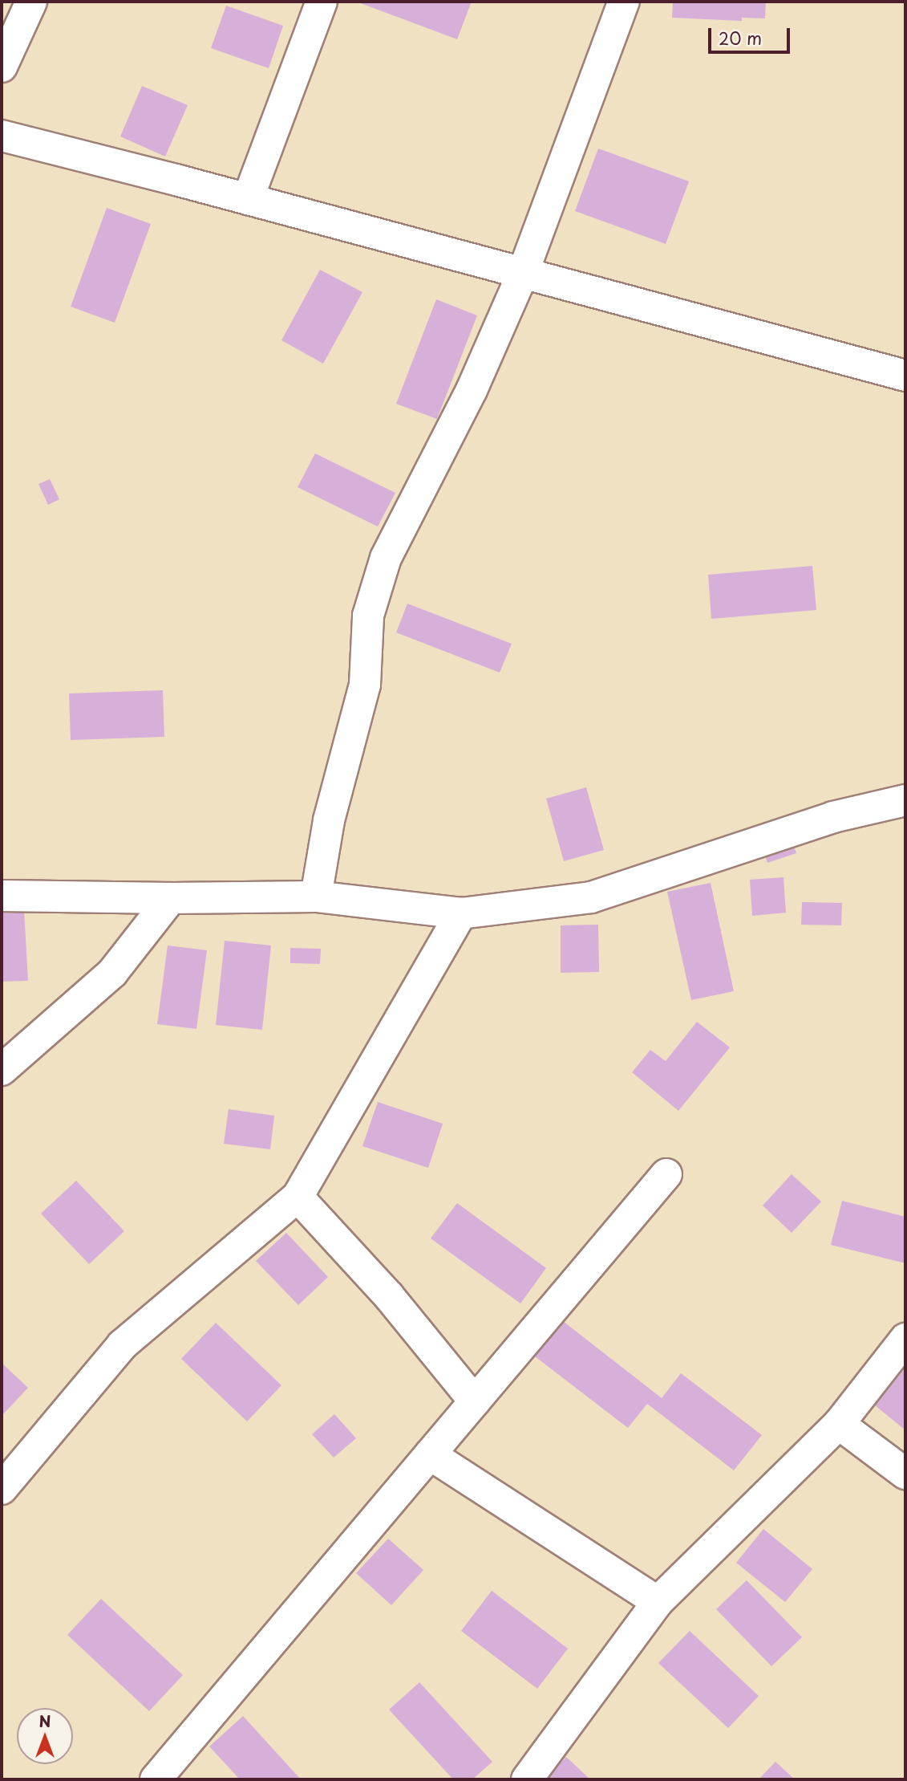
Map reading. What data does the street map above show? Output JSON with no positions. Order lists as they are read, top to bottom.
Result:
{
  "scale_bar": "20 m",
  "north": "top"
}
